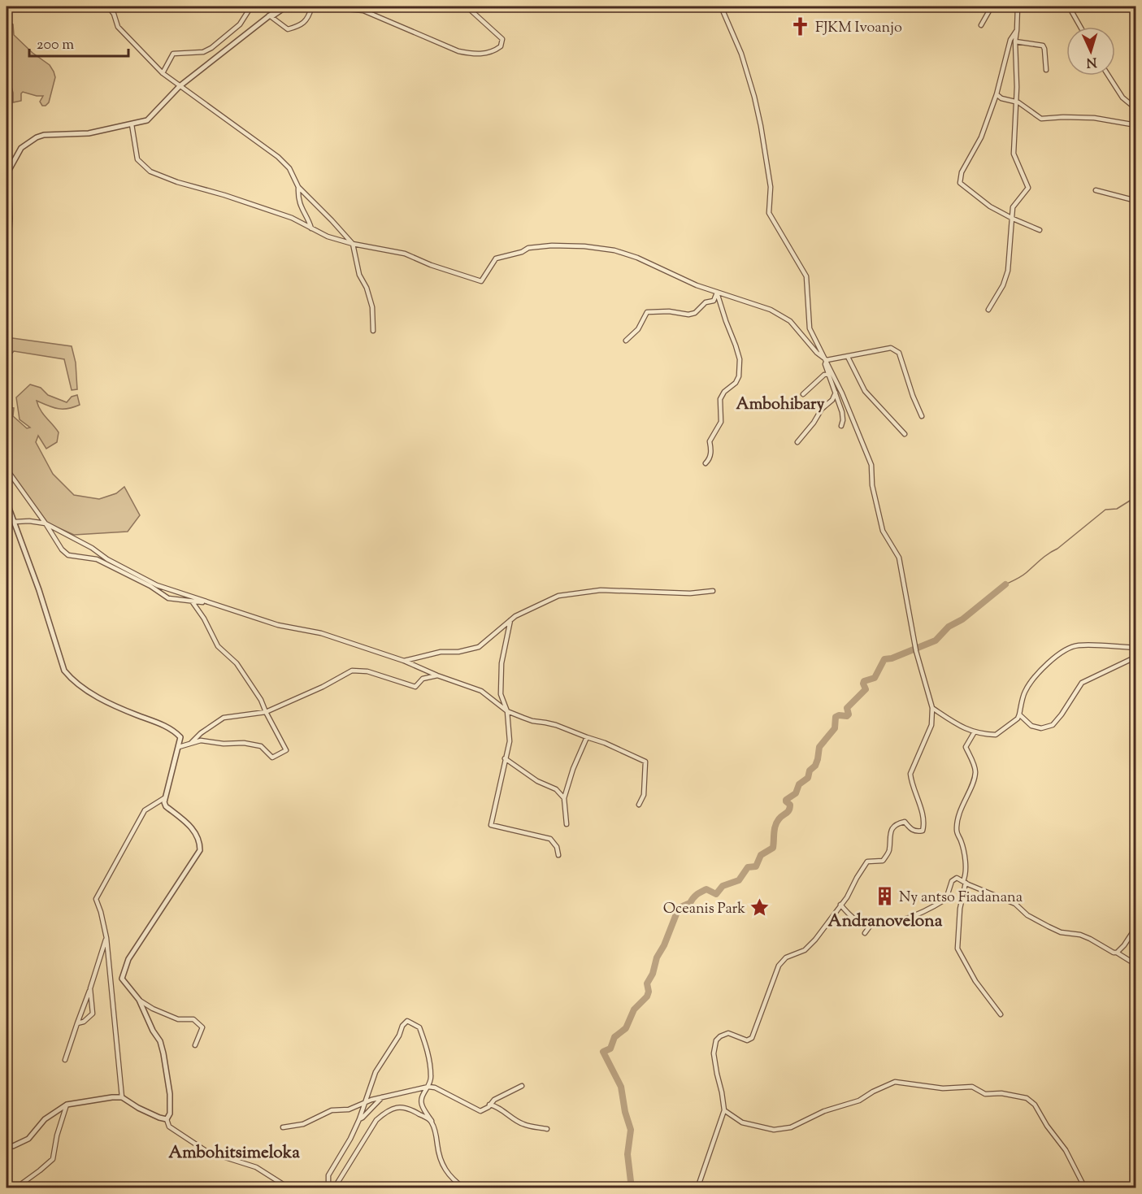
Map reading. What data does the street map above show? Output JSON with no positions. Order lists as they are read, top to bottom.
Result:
{
  "districts": ["Ambohibary", "Andranovelona", "Ambohitsimeloka"],
  "places": {
    "church": ["FJKM Ivoanjo"],
    "building": ["Ny antso Fiadanana"],
    "place": ["Oceanis Park"]
  },
  "scale_bar": "200 m",
  "north": "bottom"
}
